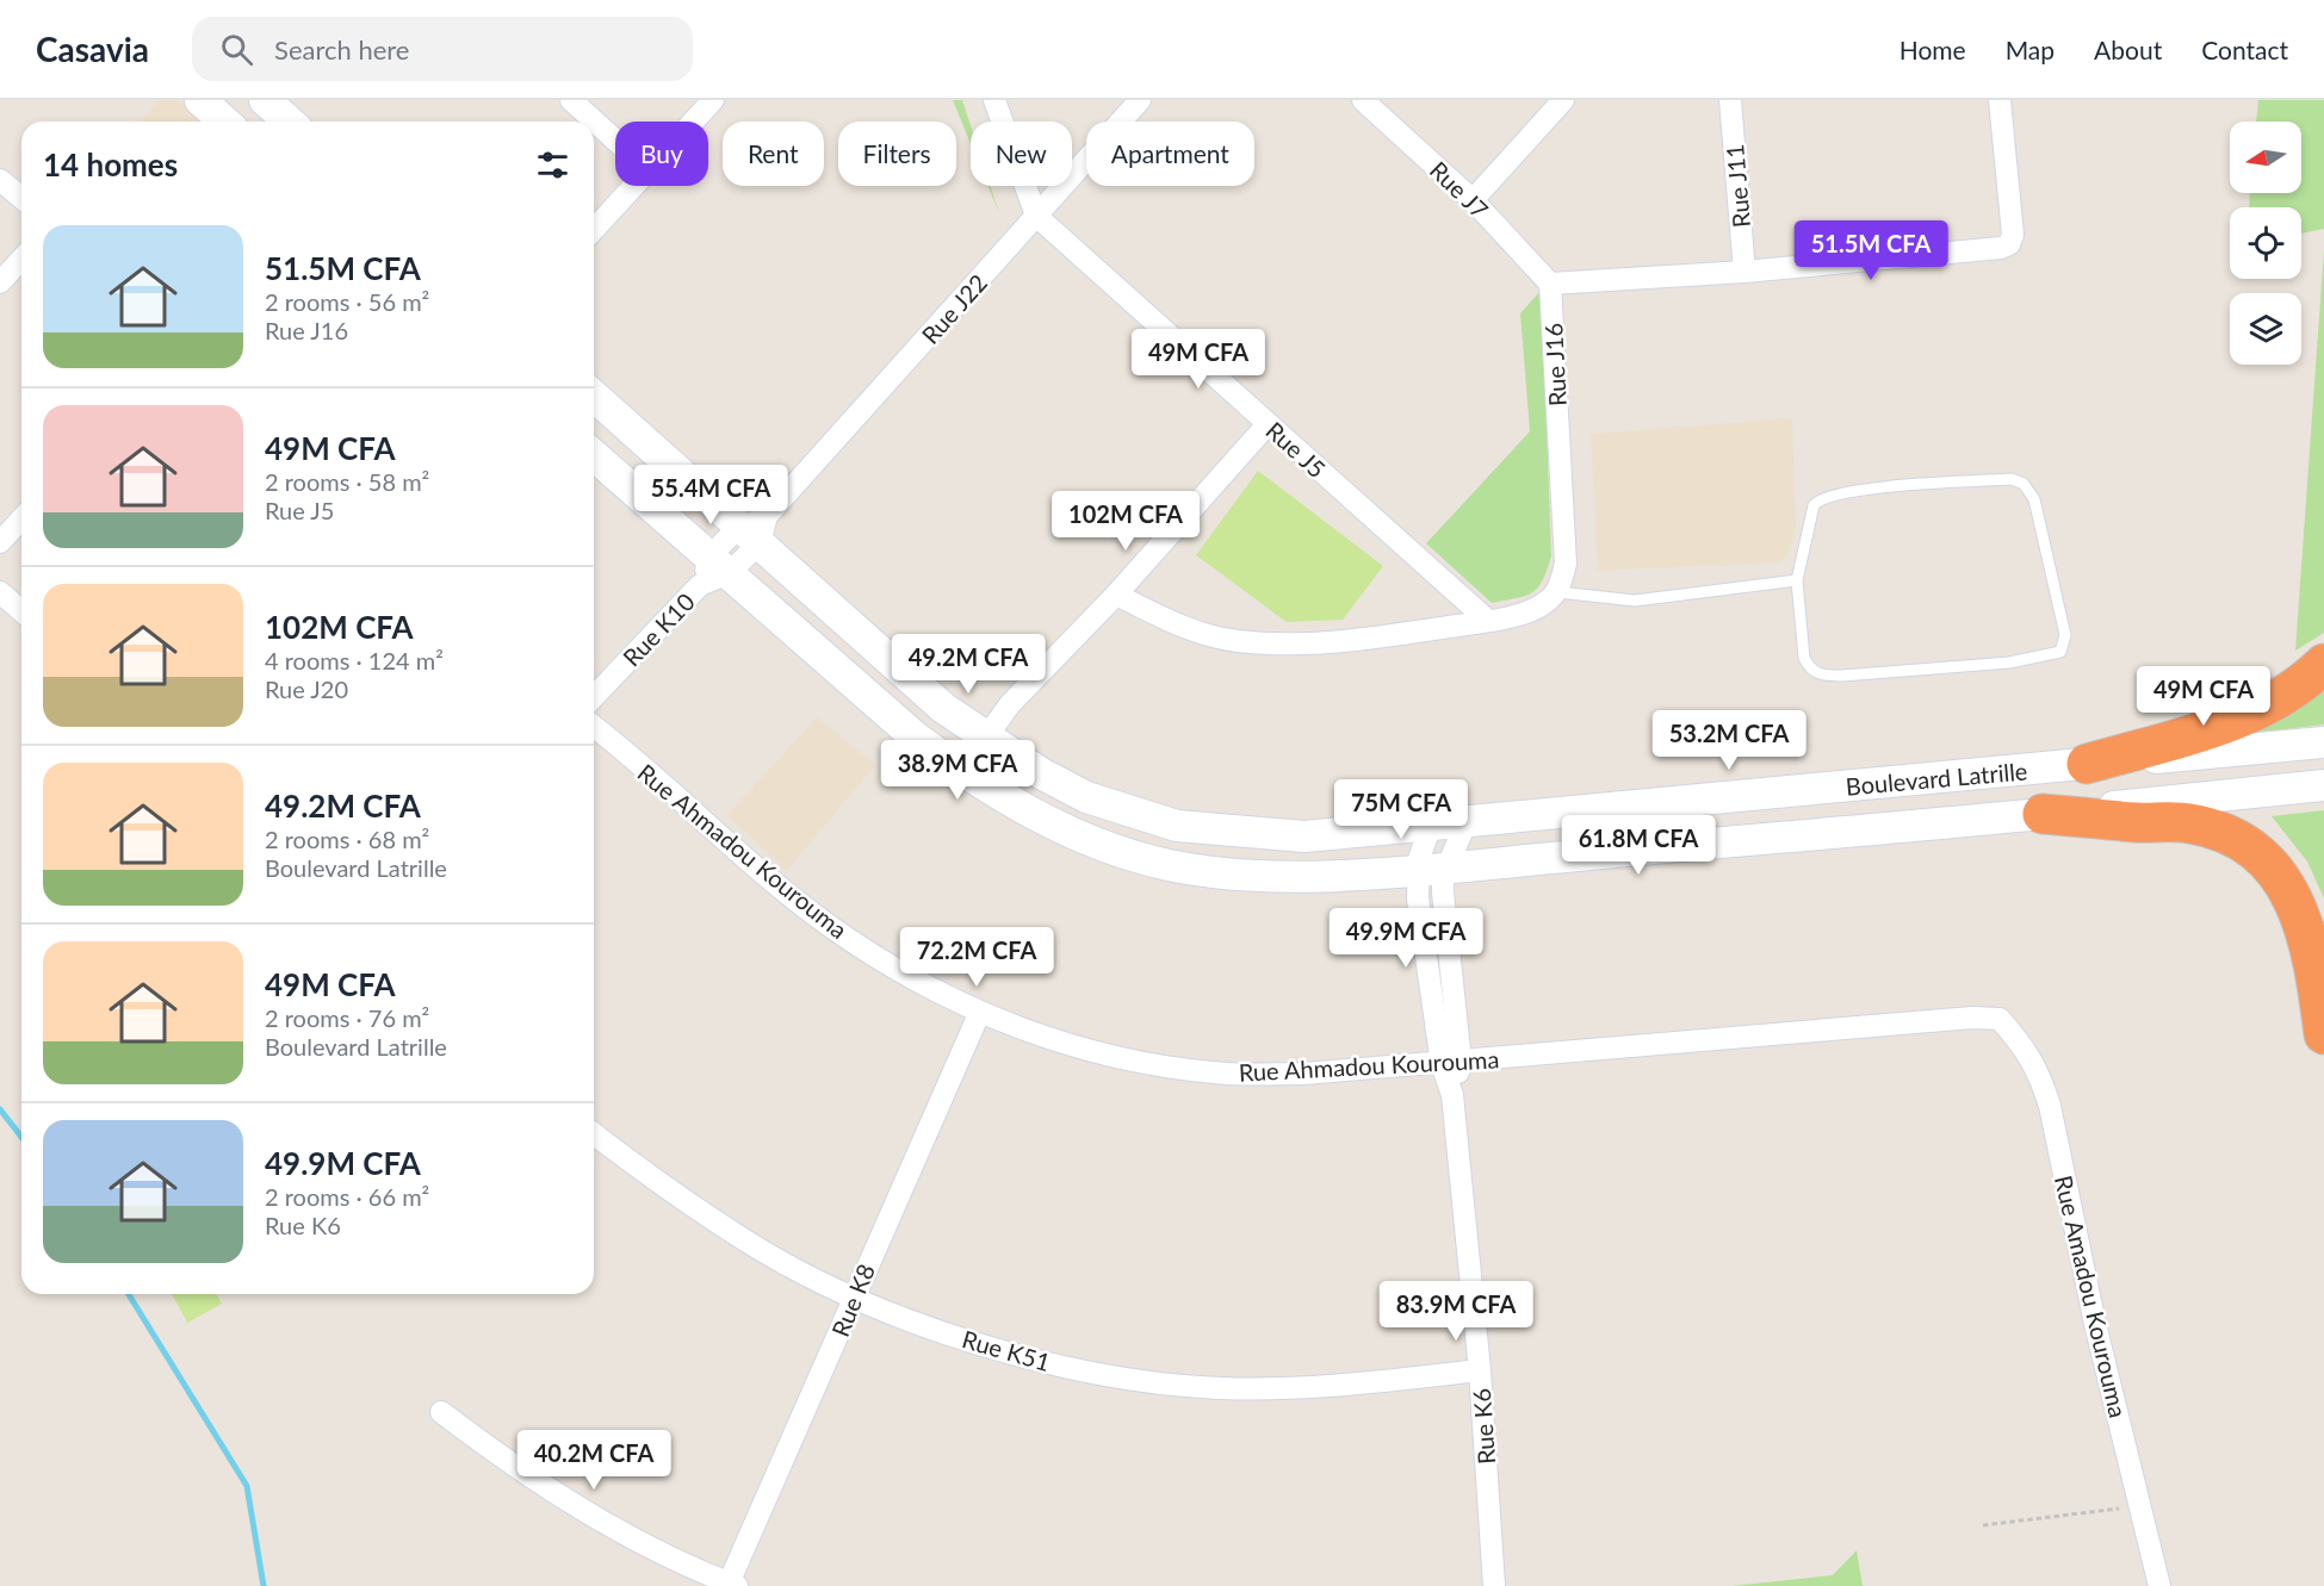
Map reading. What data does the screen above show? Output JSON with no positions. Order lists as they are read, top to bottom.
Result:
{
  "streets": {
    "main road": ["Boulevard Latrille"],
    "street": [
      "Rue J11",
      "Rue J7",
      "Rue J22",
      "Rue J16",
      "Rue J5",
      "Rue K10",
      "Rue Ahmadou Kourouma",
      "Rue Amadou Kourouma",
      "Rue K8",
      "Rue K51",
      "Rue K6"
    ]
  },
  "crossings": [
    ["Rue J7", "Rue J16"],
    ["Rue J22", "Rue J5"],
    ["Rue J22", "Rue K10"],
    ["Rue J22", "Boulevard Latrille"],
    ["Boulevard Latrille", "Rue K6"],
    ["Rue Ahmadou Kourouma", "Rue Amadou Kourouma"],
    ["Rue Ahmadou Kourouma", "Rue K8"],
    ["Rue Ahmadou Kourouma", "Rue K6"],
    ["Rue K8", "Rue K51"],
    ["Rue K51", "Rue K6"]
  ],
  "north": "left",
  "page": {
    "header": "Casavia",
    "search": "Search here",
    "nav": [
      "Home",
      "Map",
      "About",
      "Contact"
    ],
    "chip": [
      "Buy",
      "Rent",
      "Filters",
      "New",
      "Apartment"
    ],
    "heading": "14 homes",
    "list": [
      {
        "name": "51.5M CFA",
        "note": "2 rooms · 56 m² · Rue J16"
      },
      {
        "name": "49M CFA",
        "note": "2 rooms · 58 m² · Rue J5"
      },
      {
        "name": "102M CFA",
        "note": "4 rooms · 124 m² · Rue J20"
      },
      {
        "name": "49.2M CFA",
        "note": "2 rooms · 68 m² · Boulevard Latrille"
      },
      {
        "name": "49M CFA",
        "note": "2 rooms · 76 m² · Boulevard Latrille"
      },
      {
        "name": "49.9M CFA",
        "note": "2 rooms · 66 m² · Rue K6"
      }
    ],
    "price": [
      "51.5M CFA",
      "49M CFA",
      "55.4M CFA",
      "102M CFA",
      "49.2M CFA",
      "49M CFA",
      "53.2M CFA",
      "38.9M CFA",
      "75M CFA",
      "61.8M CFA",
      "49.9M CFA",
      "72.2M CFA",
      "83.9M CFA",
      "40.2M CFA"
    ]
  }
}
